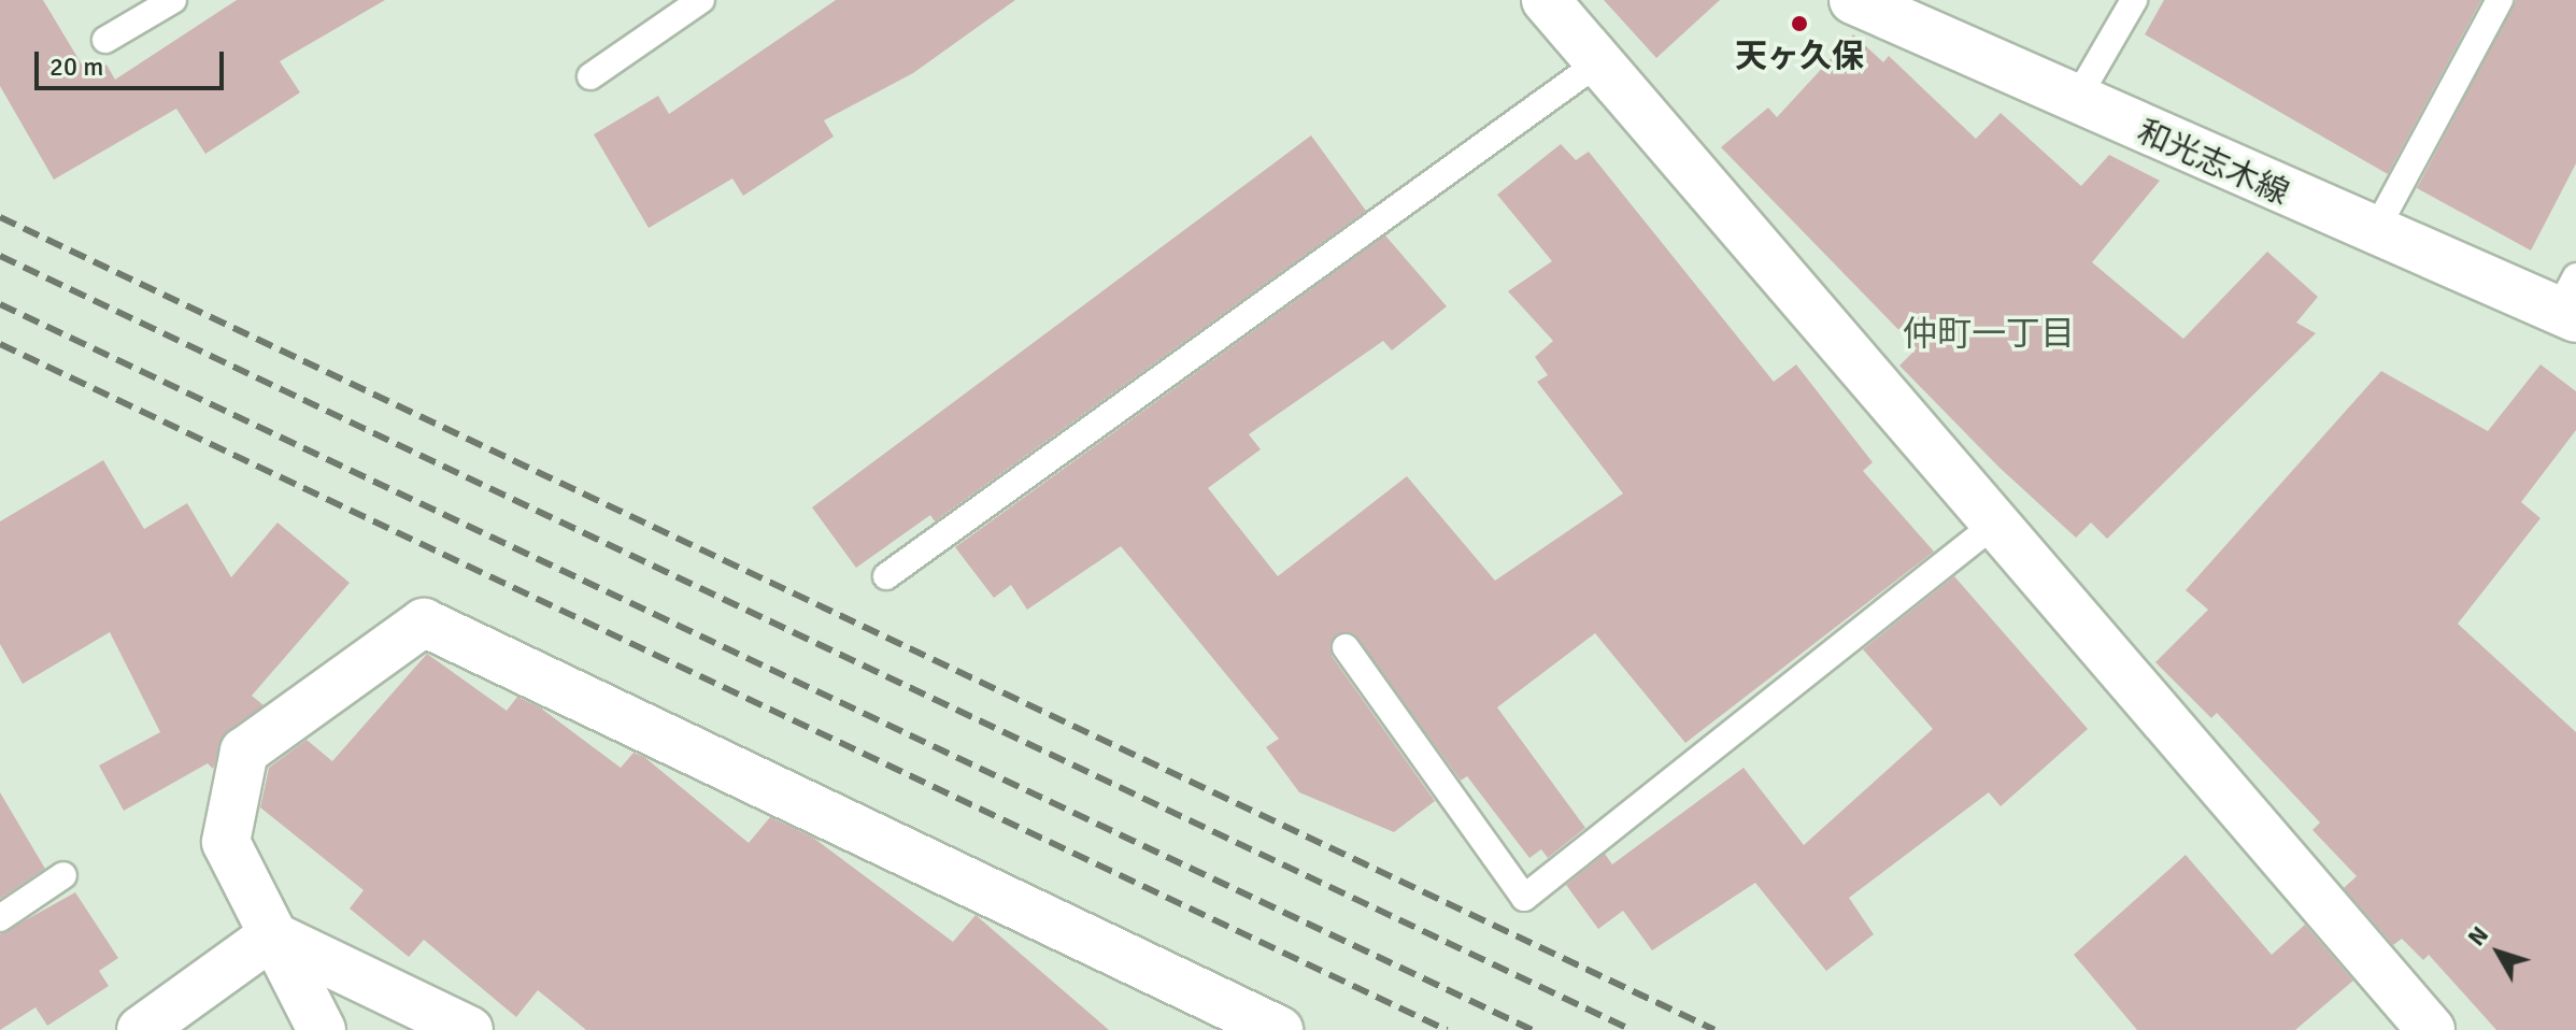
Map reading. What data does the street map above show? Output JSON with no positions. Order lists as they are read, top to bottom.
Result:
{
  "streets": {
    "street": ["和光志木線"]
  },
  "districts": ["仲町一丁目"],
  "places": ["天ヶ久保"],
  "scale_bar": "20 m",
  "north": "top left"
}
